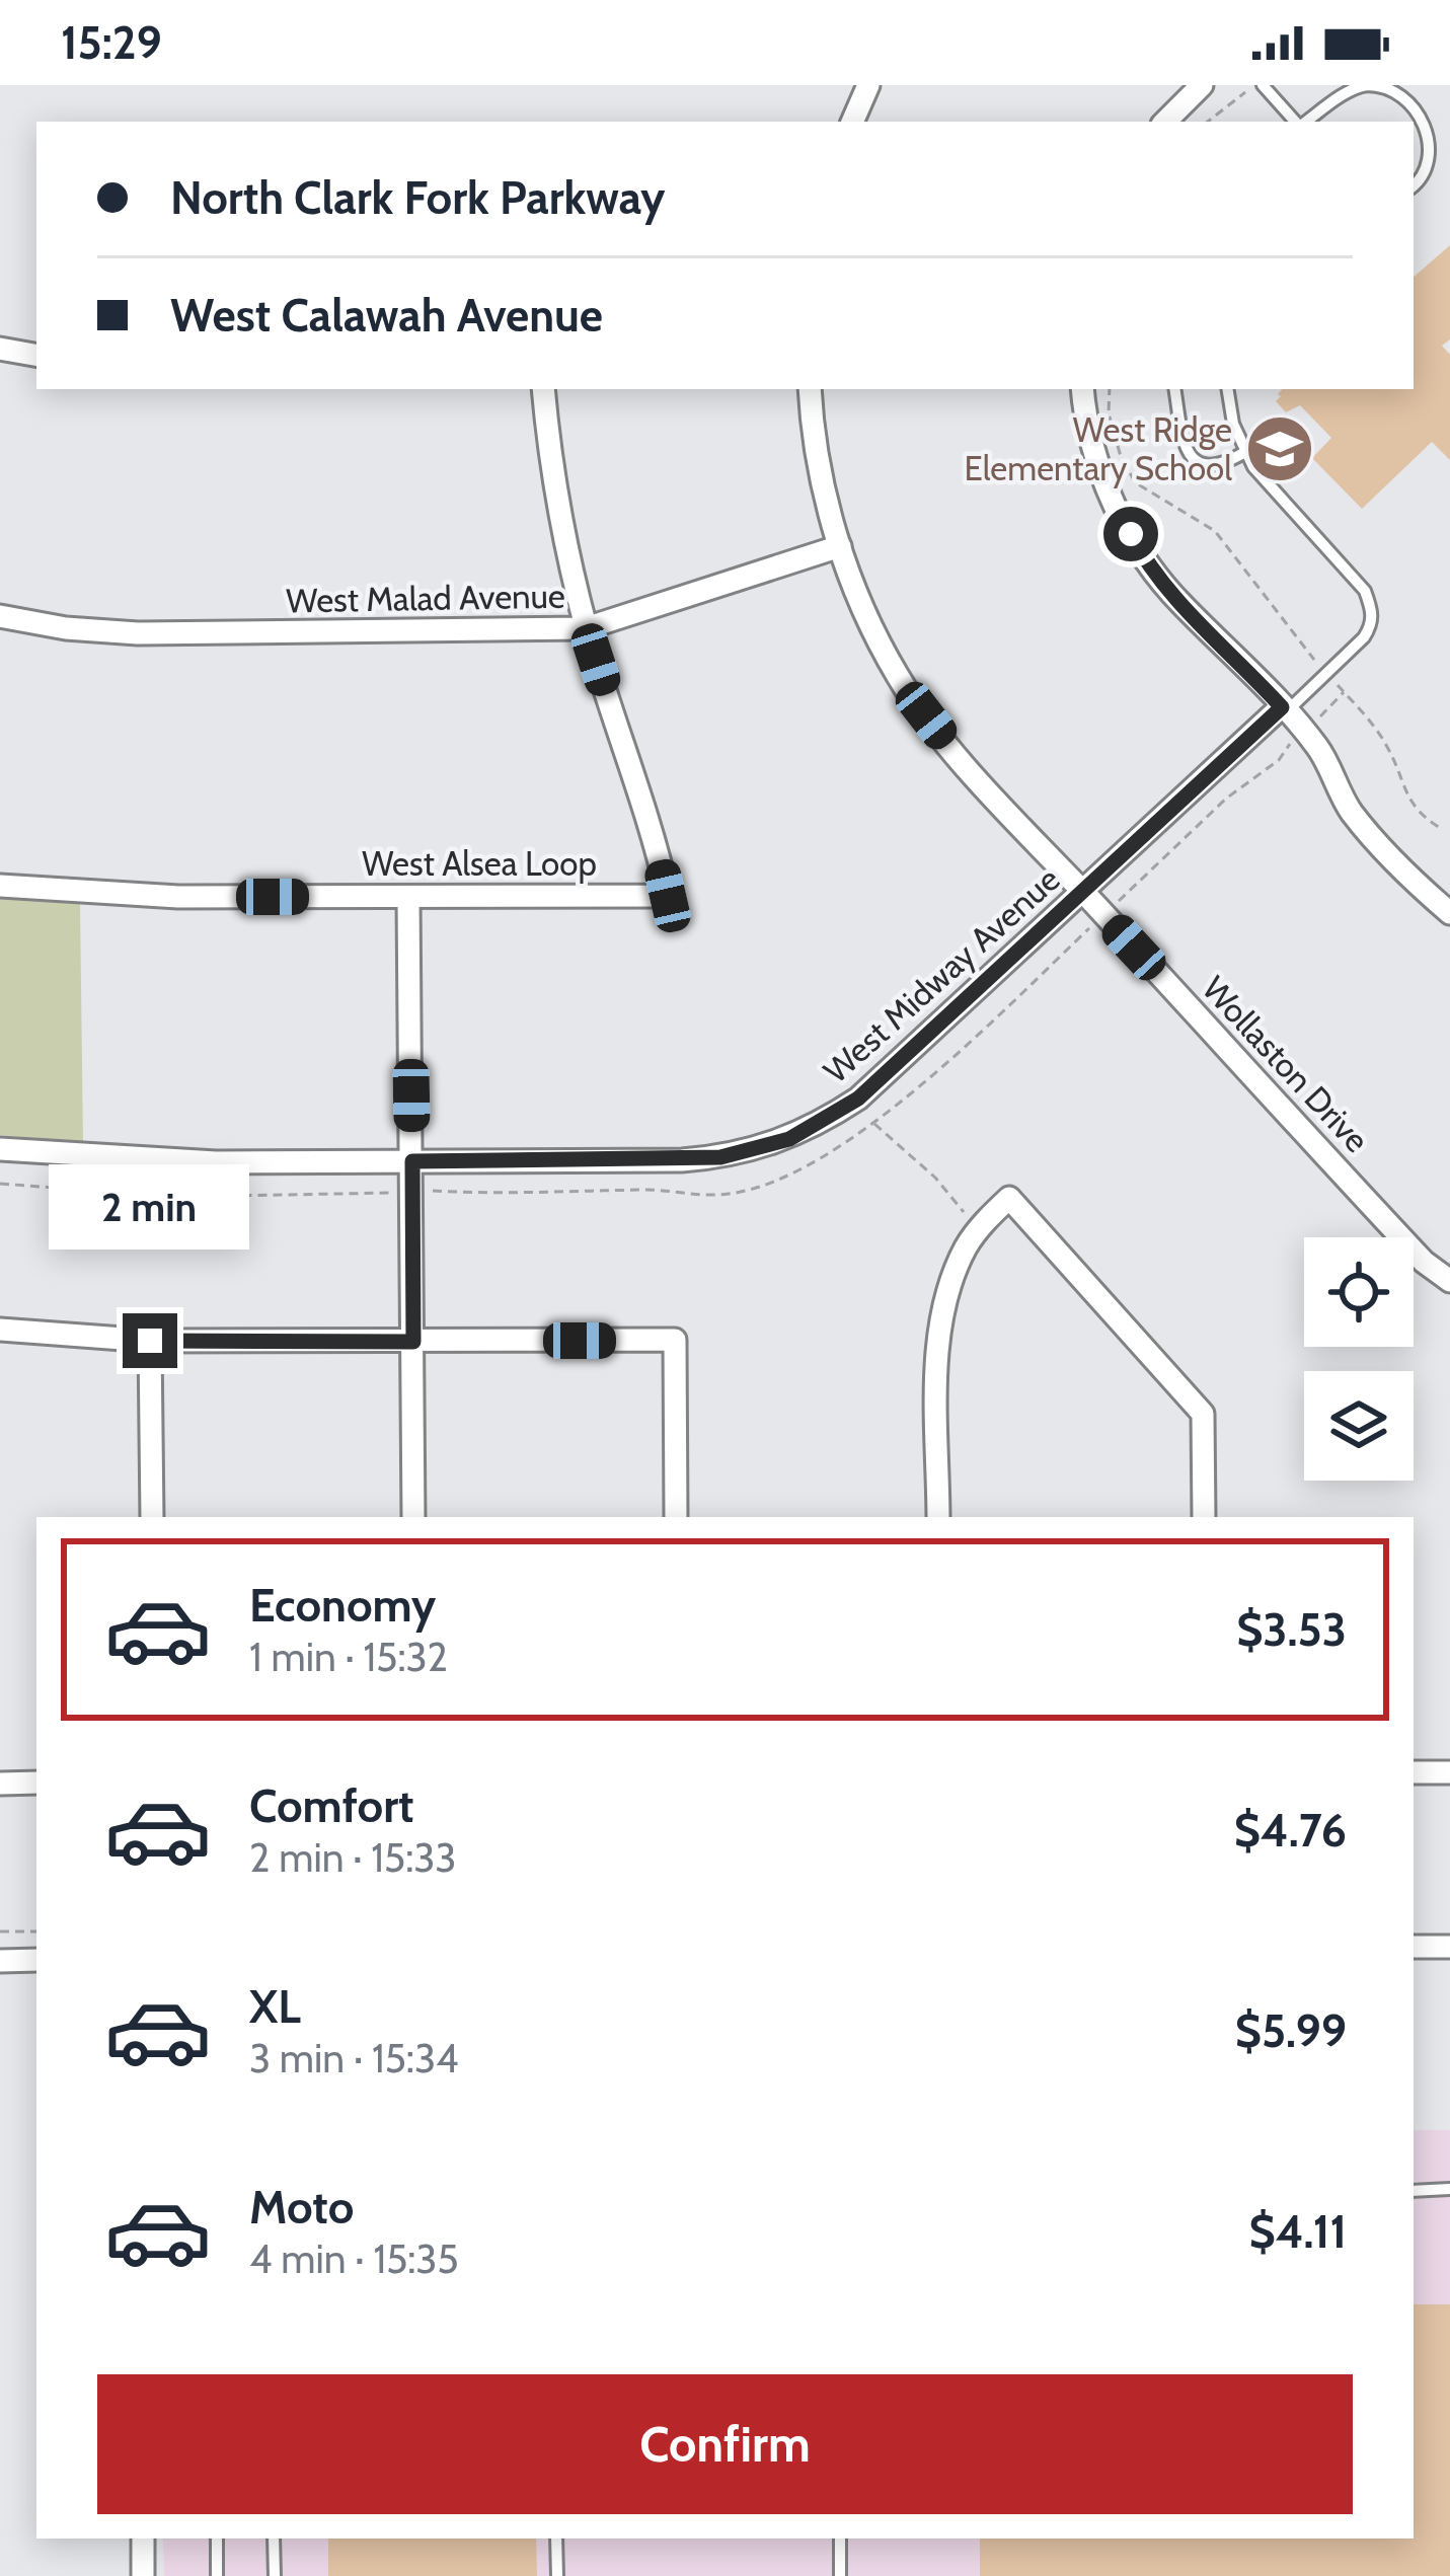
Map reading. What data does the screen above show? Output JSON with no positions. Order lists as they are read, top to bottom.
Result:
{
  "streets": {
    "street": [
      "West Malad Avenue",
      "West Alsea Loop",
      "West Midway Avenue",
      "Wollaston Drive"
    ]
  },
  "crossings": [
    ["West Malad Avenue", "West Alsea Loop"],
    ["West Malad Avenue", "Wollaston Drive"],
    ["West Midway Avenue", "Wollaston Drive"]
  ],
  "places": {
    "school or university": ["West Ridge Elementary School"]
  },
  "page": {
    "status": "15:29",
    "banner": ["North Clark Fork Parkway", "West Calawah Avenue"],
    "bubble": "2 min",
    "list": [
      {
        "name": "Economy",
        "note": "1 min · 15:32",
        "value": "$3.53"
      },
      {
        "name": "Comfort",
        "note": "2 min · 15:33",
        "value": "$4.76"
      },
      {
        "name": "XL",
        "note": "3 min · 15:34",
        "value": "$5.99"
      },
      {
        "name": "Moto",
        "note": "4 min · 15:35",
        "value": "$4.11"
      }
    ],
    "buttons": "Confirm"
  }
}
